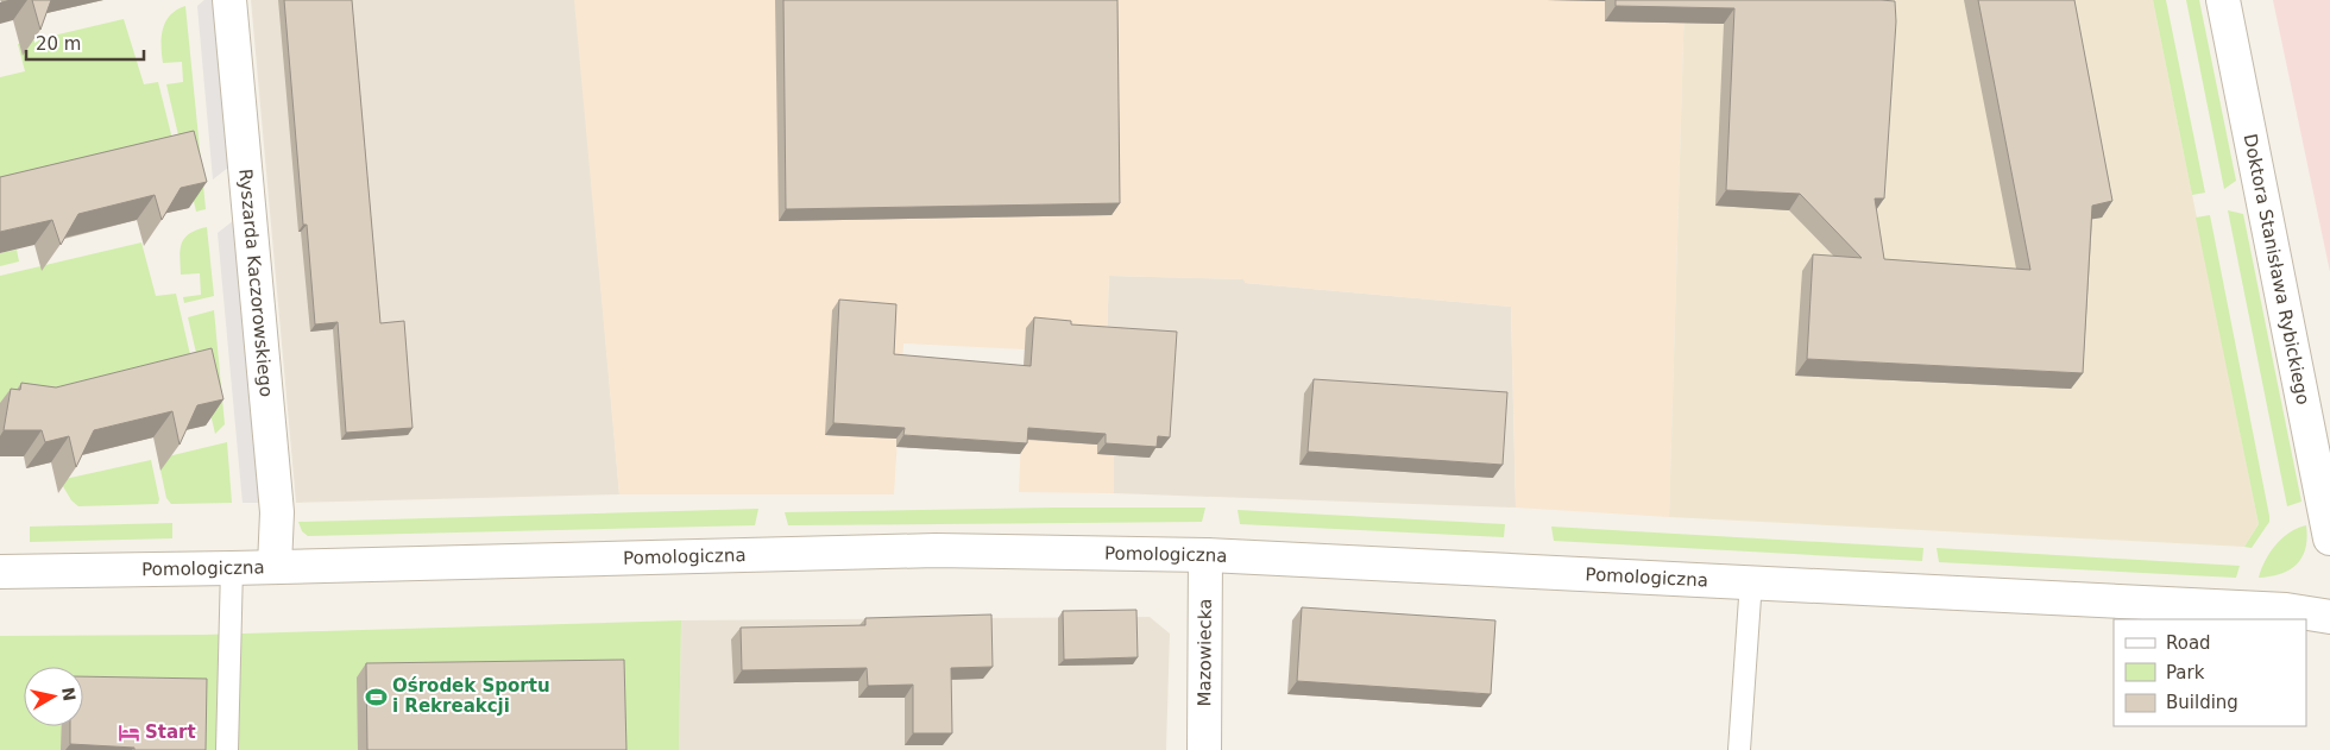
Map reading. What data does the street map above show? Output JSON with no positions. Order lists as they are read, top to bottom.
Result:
{
  "streets": {
    "street": [
      "Doktora Stanisława Rybickiego",
      "Ryszarda Kaczorowskiego",
      "Pomologiczna",
      "Mazowiecka"
    ]
  },
  "crossings": [
    ["Ryszarda Kaczorowskiego", "Pomologiczna"],
    ["Pomologiczna", "Mazowiecka"]
  ],
  "places": {
    "sports": ["Ośrodek Sportu i Rekreakcji"],
    "hotel": ["Start"]
  },
  "legend": ["Road", "Park", "Building"],
  "scale_bar": "20 m",
  "north": "right"
}
